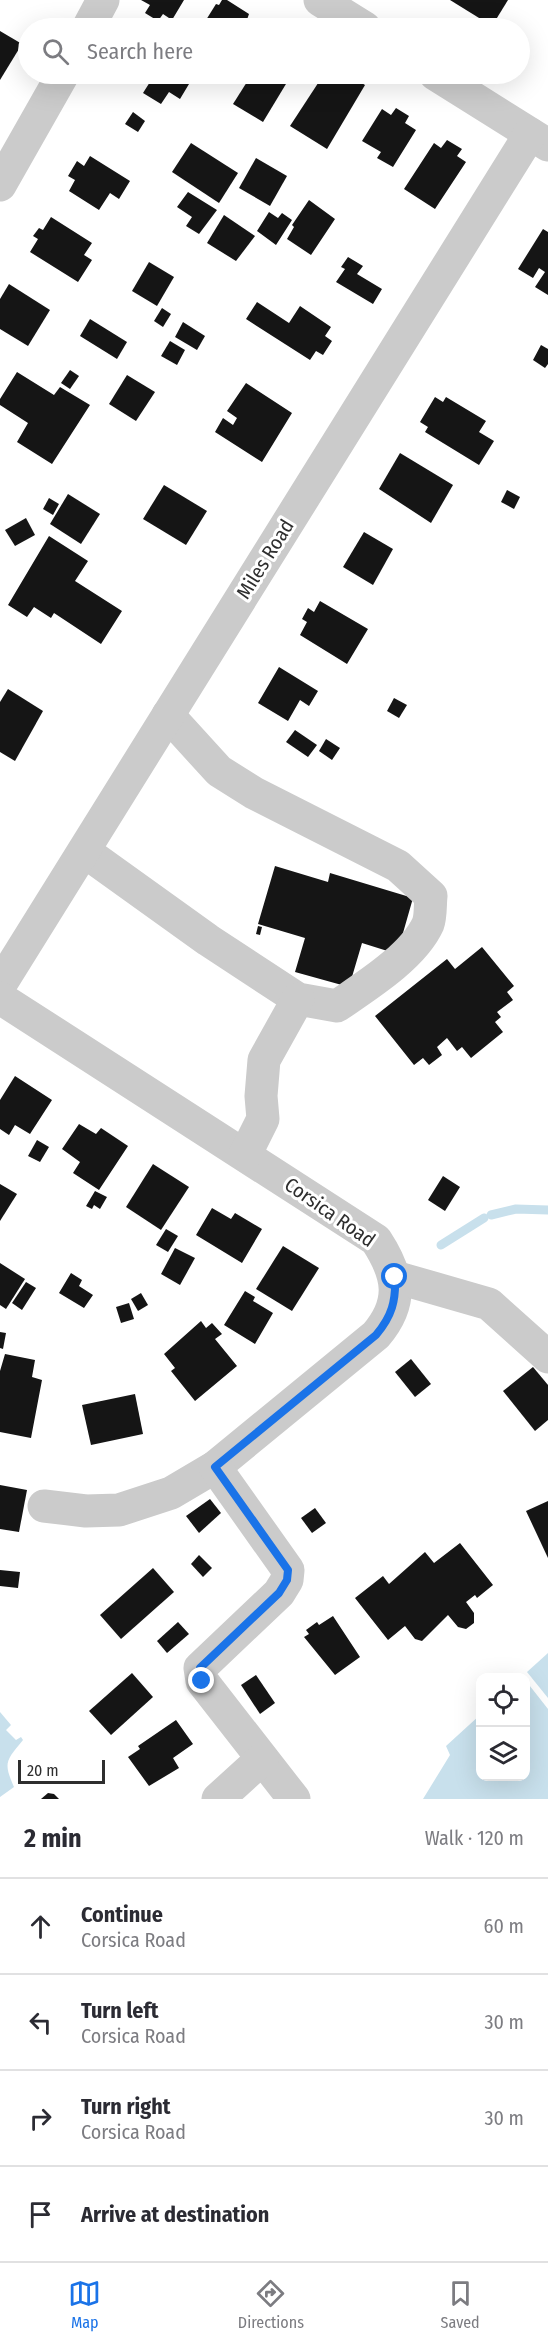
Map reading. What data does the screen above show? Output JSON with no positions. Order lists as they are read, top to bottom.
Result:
{
  "streets": {
    "street": ["Miles Road", "Corsica Road"]
  },
  "scale_bar": "20 m",
  "page": {
    "search": "Search here",
    "scale": "20 m",
    "heading": ["2 min", "Walk · 120 m"],
    "list": [
      ["Continue", "Corsica Road", "60 m"],
      ["Turn left", "Corsica Road", "30 m"],
      ["Turn right", "Corsica Road", "30 m"],
      "Arrive at destination"
    ],
    "nav": ["Map", "Directions", "Saved"]
  }
}
